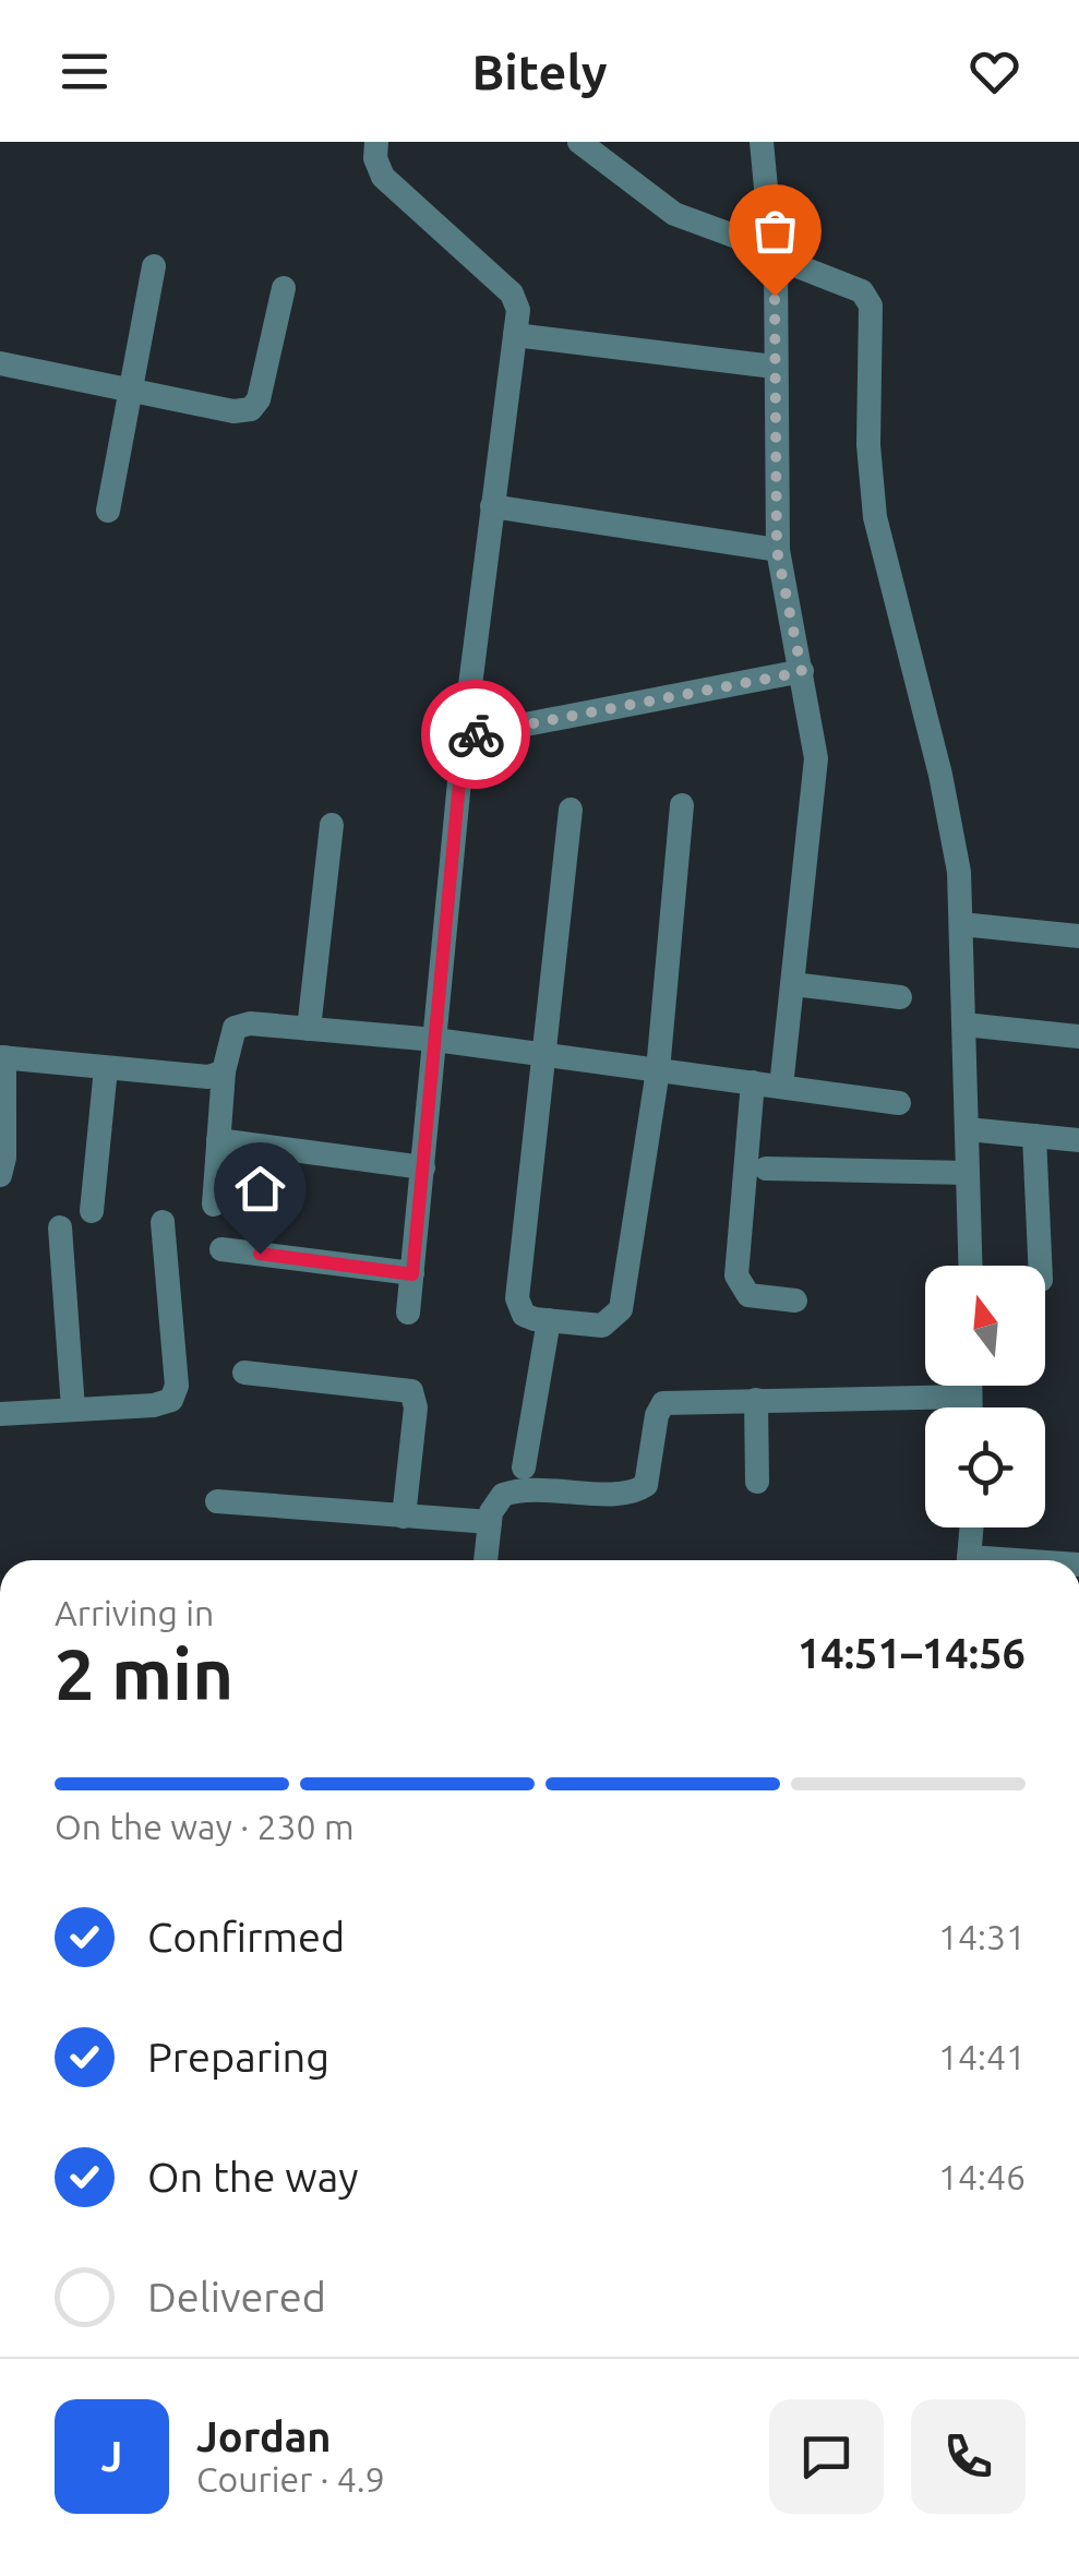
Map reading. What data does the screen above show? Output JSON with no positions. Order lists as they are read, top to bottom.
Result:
{
  "north": "top",
  "page": {
    "header": "Bitely",
    "heading": ["2 min", "Arriving in", "14:51–14:56"],
    "panel": ["Jordan", "Courier · 4.9"],
    "bar": "On the way · 230 m",
    "list": [
      ["Confirmed", "14:31"],
      ["Preparing", "14:41"],
      ["On the way", "14:46"],
      "Delivered"
    ],
    "round": "J"
  }
}
